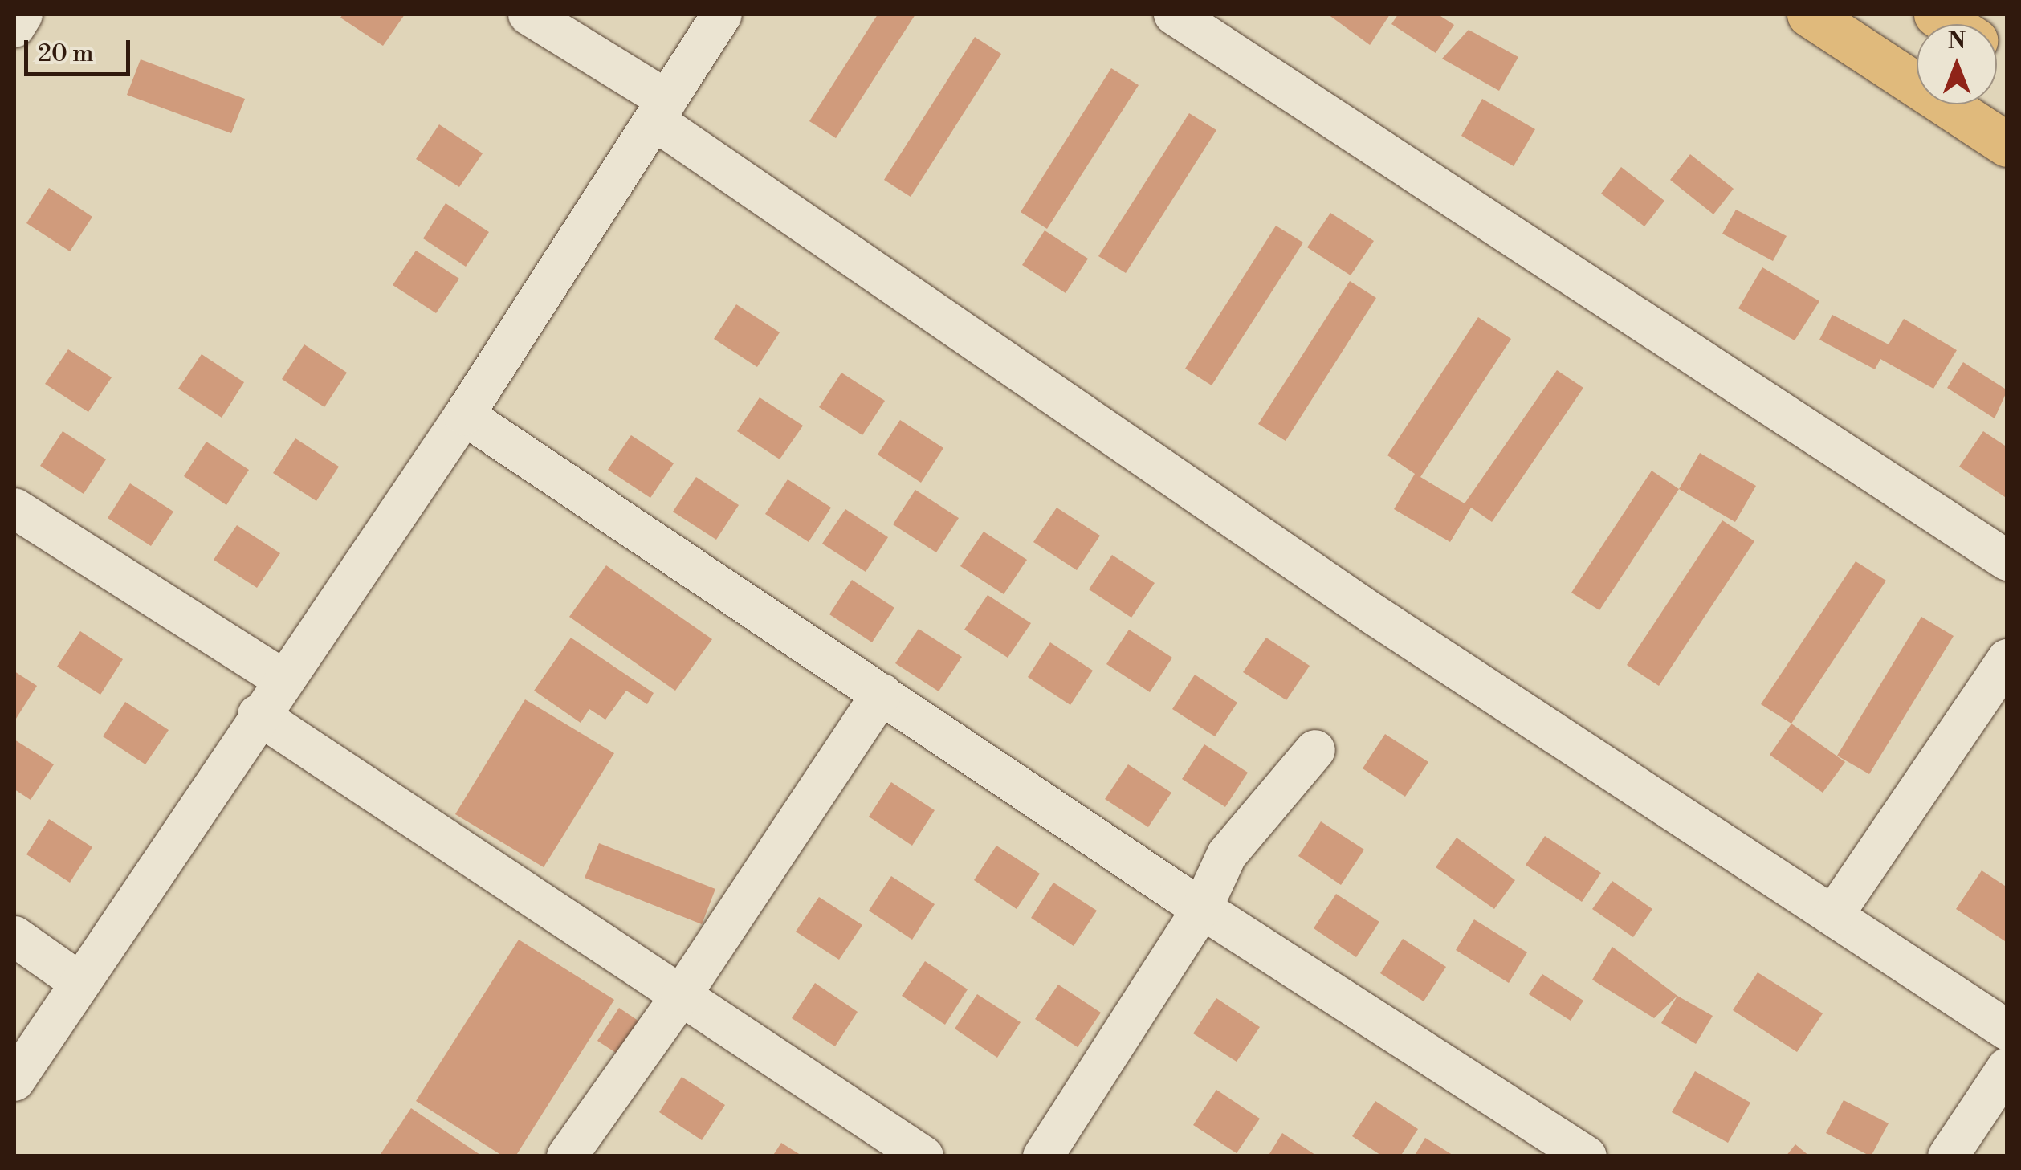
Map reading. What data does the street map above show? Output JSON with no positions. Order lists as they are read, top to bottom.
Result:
{
  "scale_bar": "20 m",
  "north": "top"
}
